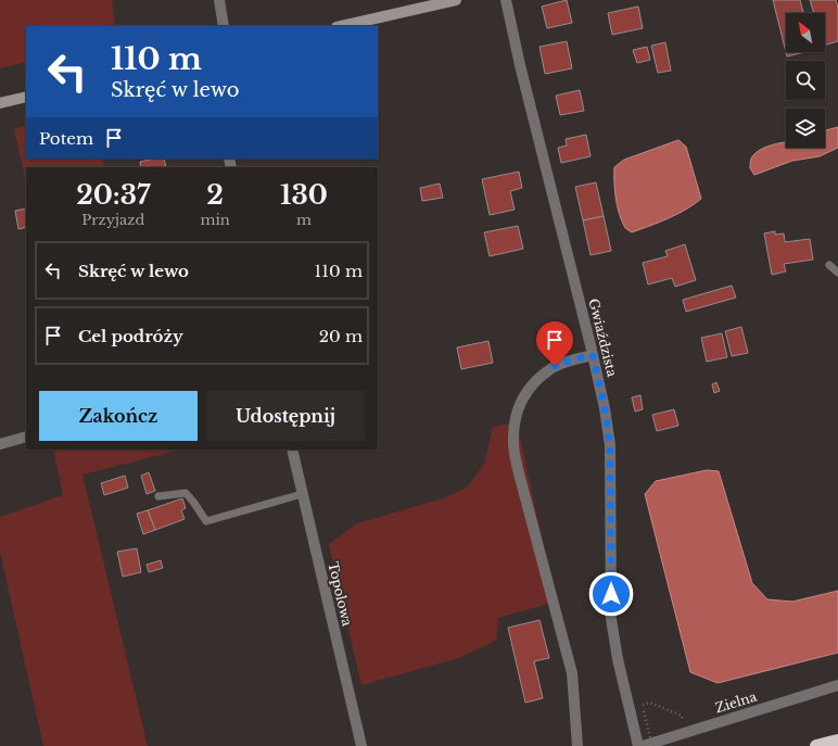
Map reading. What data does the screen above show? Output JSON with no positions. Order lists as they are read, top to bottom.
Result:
{
  "streets": {
    "street": ["Gwiaździsta", "Topolowa", "Zielna"]
  },
  "north": "top left",
  "page": {
    "turn": ["110 m", "Skręć w lewo"],
    "then": "Potem",
    "eta": [
      "20:37",
      "Przyjazd",
      "2",
      "min",
      "130",
      "m"
    ],
    "list": [
      {
        "name": "Skręć w lewo",
        "value": "110 m"
      },
      {
        "name": "Cel podróży",
        "value": "20 m"
      }
    ],
    "buttons": ["Zakończ", "Udostępnij"]
  }
}
